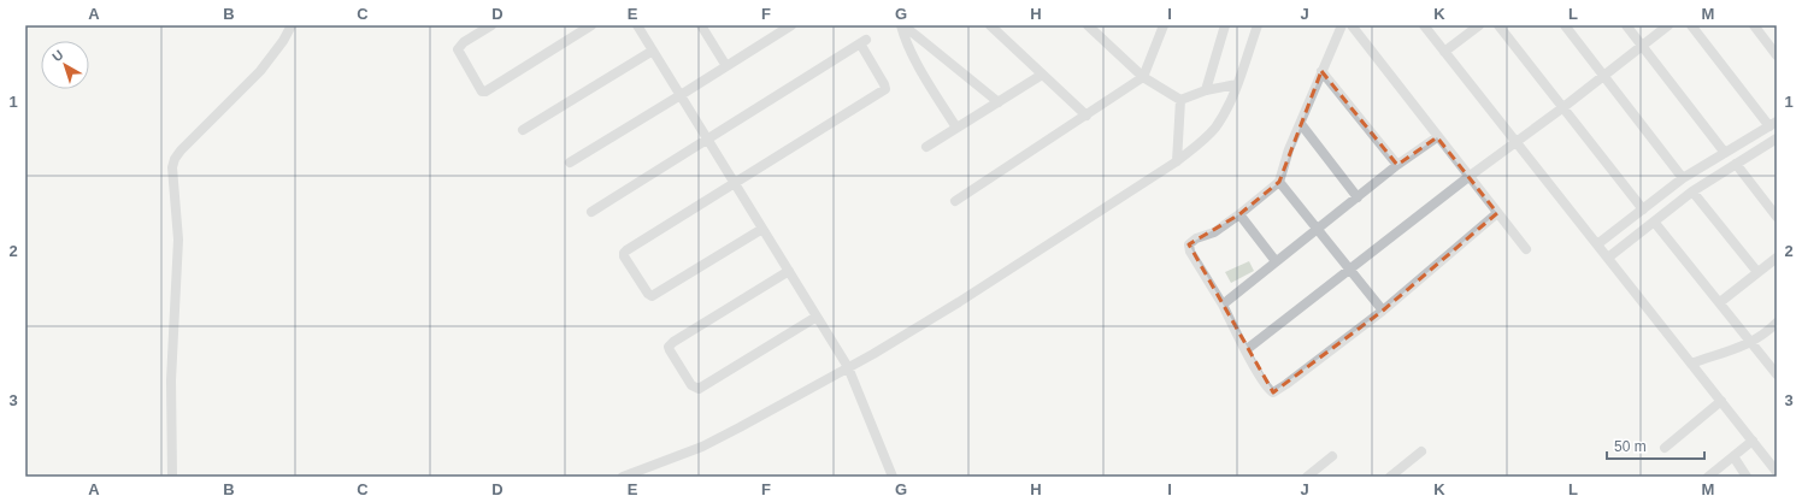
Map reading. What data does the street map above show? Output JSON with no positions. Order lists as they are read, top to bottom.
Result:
{
  "scale_bar": "50 m",
  "north": "top left",
  "grid": {
    "columns": [
      "A",
      "B",
      "C",
      "D",
      "E",
      "F",
      "G",
      "H",
      "I",
      "J",
      "K",
      "L",
      "M"
    ],
    "rows": ["1", "2", "3"]
  }
}
